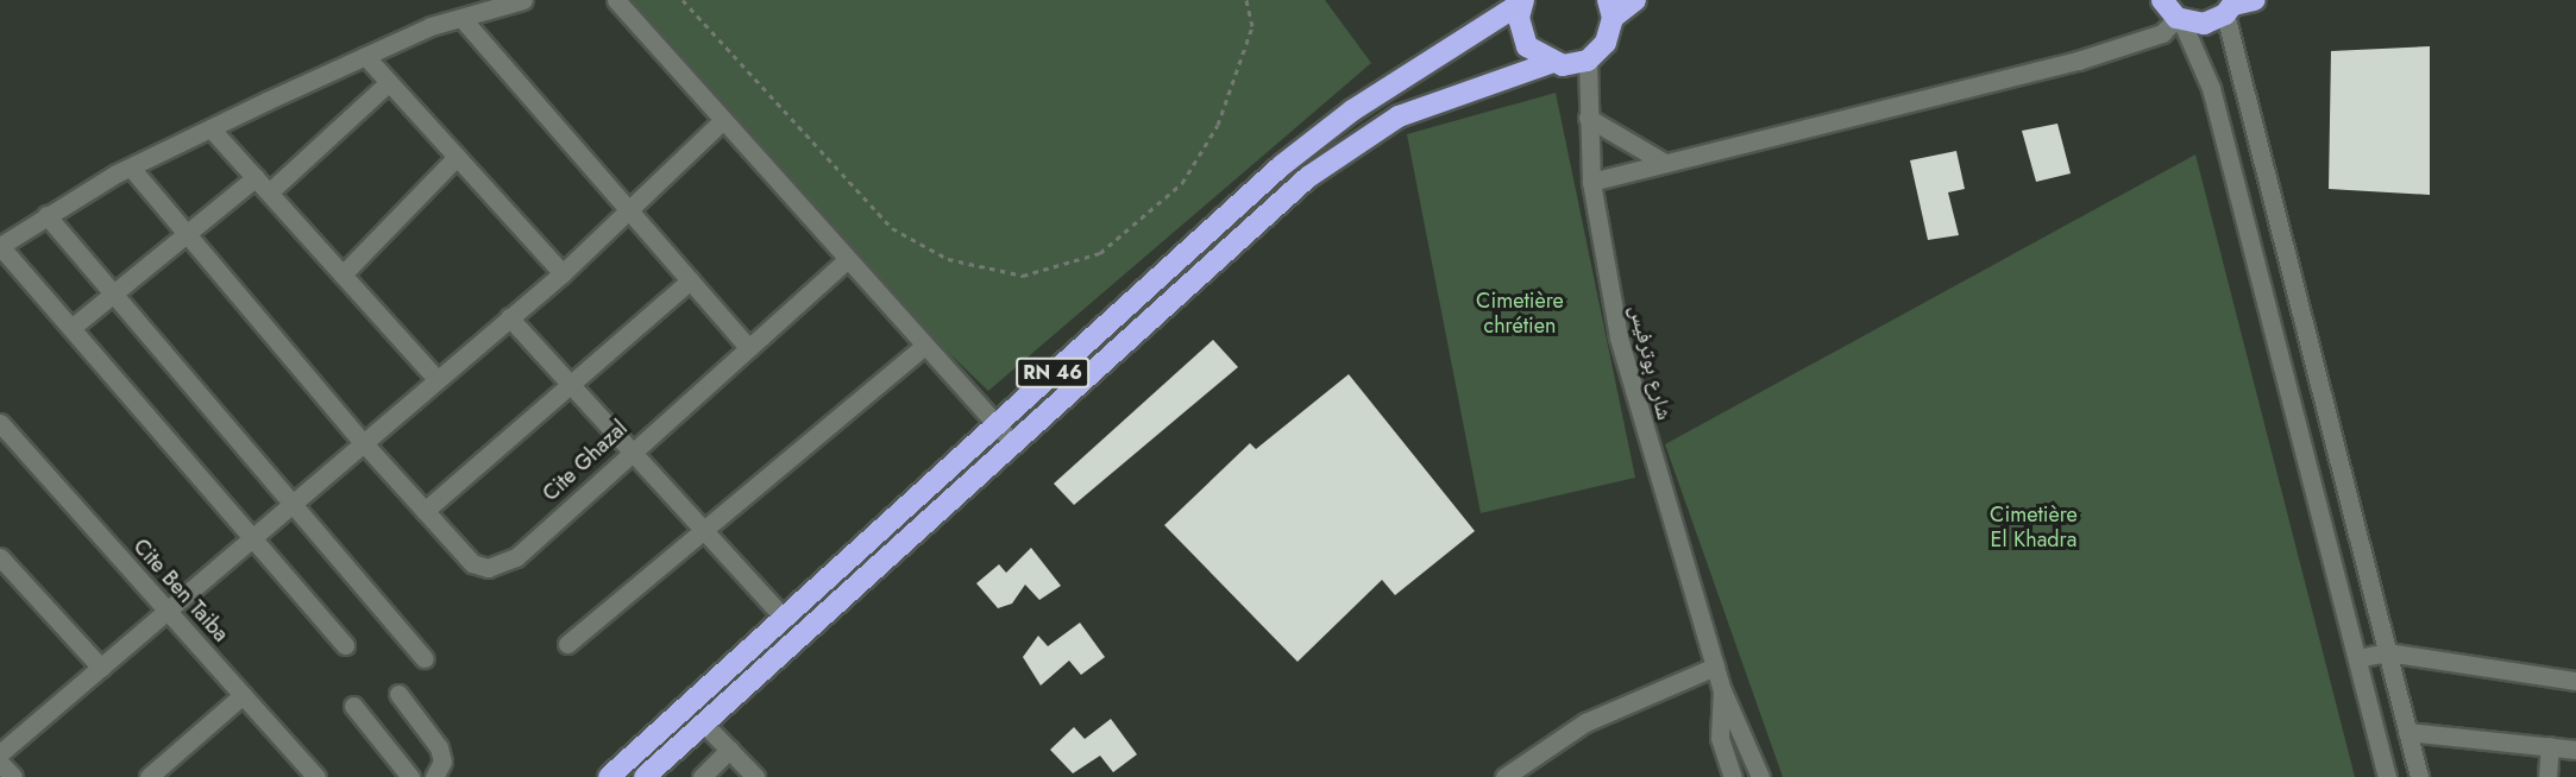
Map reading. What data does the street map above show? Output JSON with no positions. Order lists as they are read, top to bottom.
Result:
{
  "streets": {
    "highway": ["RN 46"],
    "street": ["شارع بوترفيس", "Cite Ghazal", "Cite Ben Taiba"]
  },
  "parks": ["Cimetière chrétien", "Cimetière El Khadra"]
}
